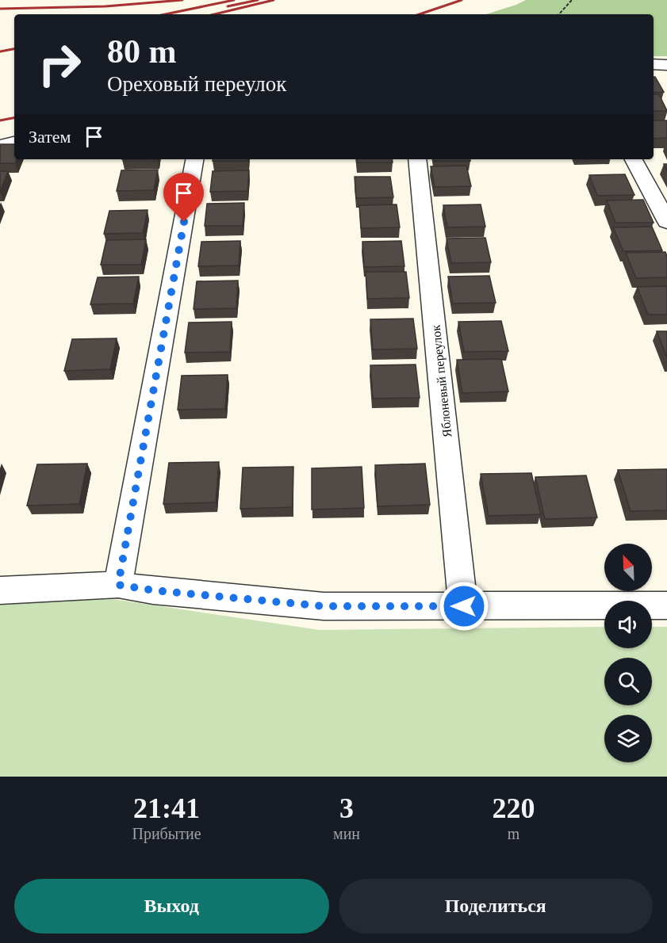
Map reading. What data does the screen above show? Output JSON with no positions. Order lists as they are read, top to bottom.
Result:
{
  "streets": {
    "street": ["Яблоневый переулок"]
  },
  "north": "top left",
  "page": {
    "turn": ["80 m", "Ореховый переулок"],
    "then": "Затем",
    "eta": [
      "21:41",
      "Прибытие",
      "3",
      "мин",
      "220",
      "m"
    ],
    "buttons": ["Выход", "Поделиться"]
  }
}
